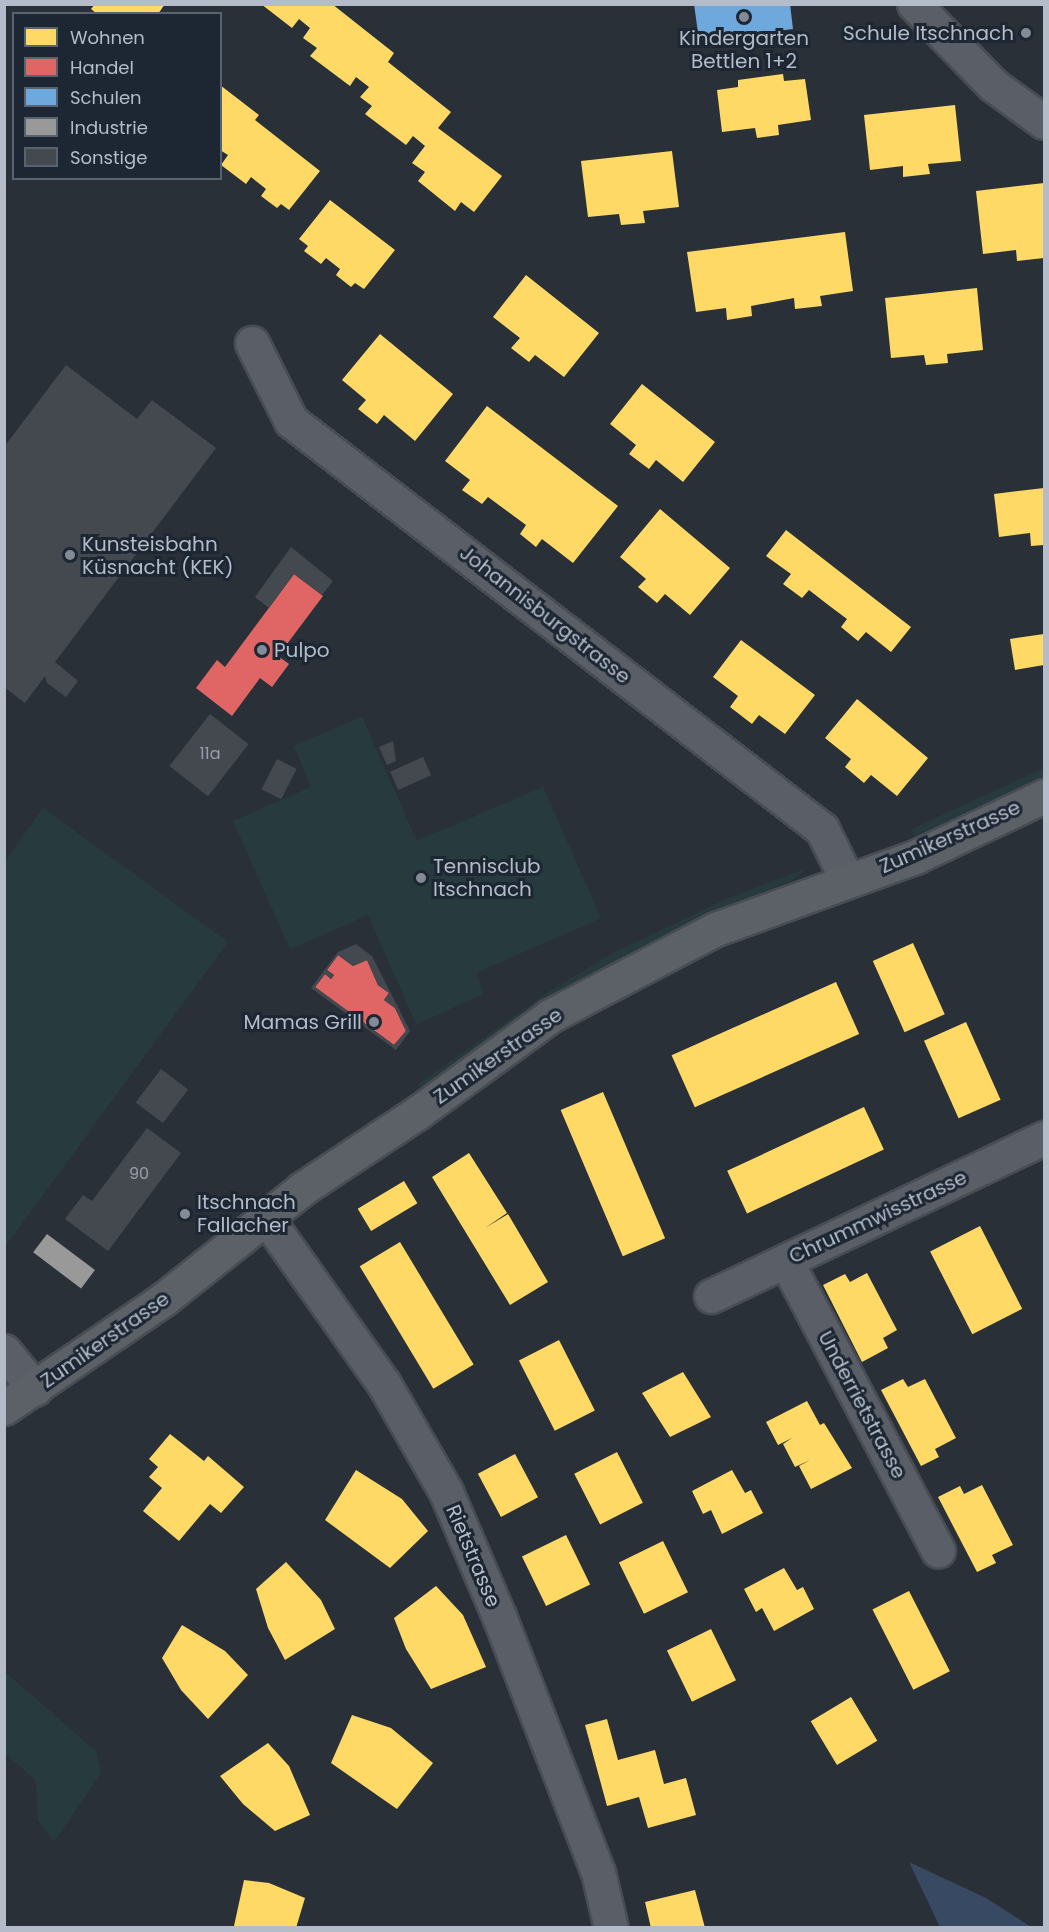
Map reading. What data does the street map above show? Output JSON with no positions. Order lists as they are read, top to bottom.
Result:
{
  "streets": {
    "main road": ["Zumikerstrasse"],
    "street": [
      "Johannisburgstrasse",
      "Chrummwisstrasse",
      "Underrietstrasse",
      "Rietstrasse"
    ]
  },
  "crossings": [
    ["Johannisburgstrasse", "Zumikerstrasse"],
    ["Zumikerstrasse", "Rietstrasse"],
    ["Chrummwisstrasse", "Underrietstrasse"]
  ],
  "places": [
    "Kindergarten Bettlen 1+2",
    "Schule Itschnach",
    "Kunsteisbahn Küsnacht (KEK)",
    "Pulpo",
    "Tennisclub Itschnach",
    "Mamas Grill",
    "Itschnach Fallacher"
  ],
  "house_numbers": ["11a", "90"],
  "legend": [
    "Wohnen",
    "Handel",
    "Schulen",
    "Industrie",
    "Sonstige"
  ]
}
